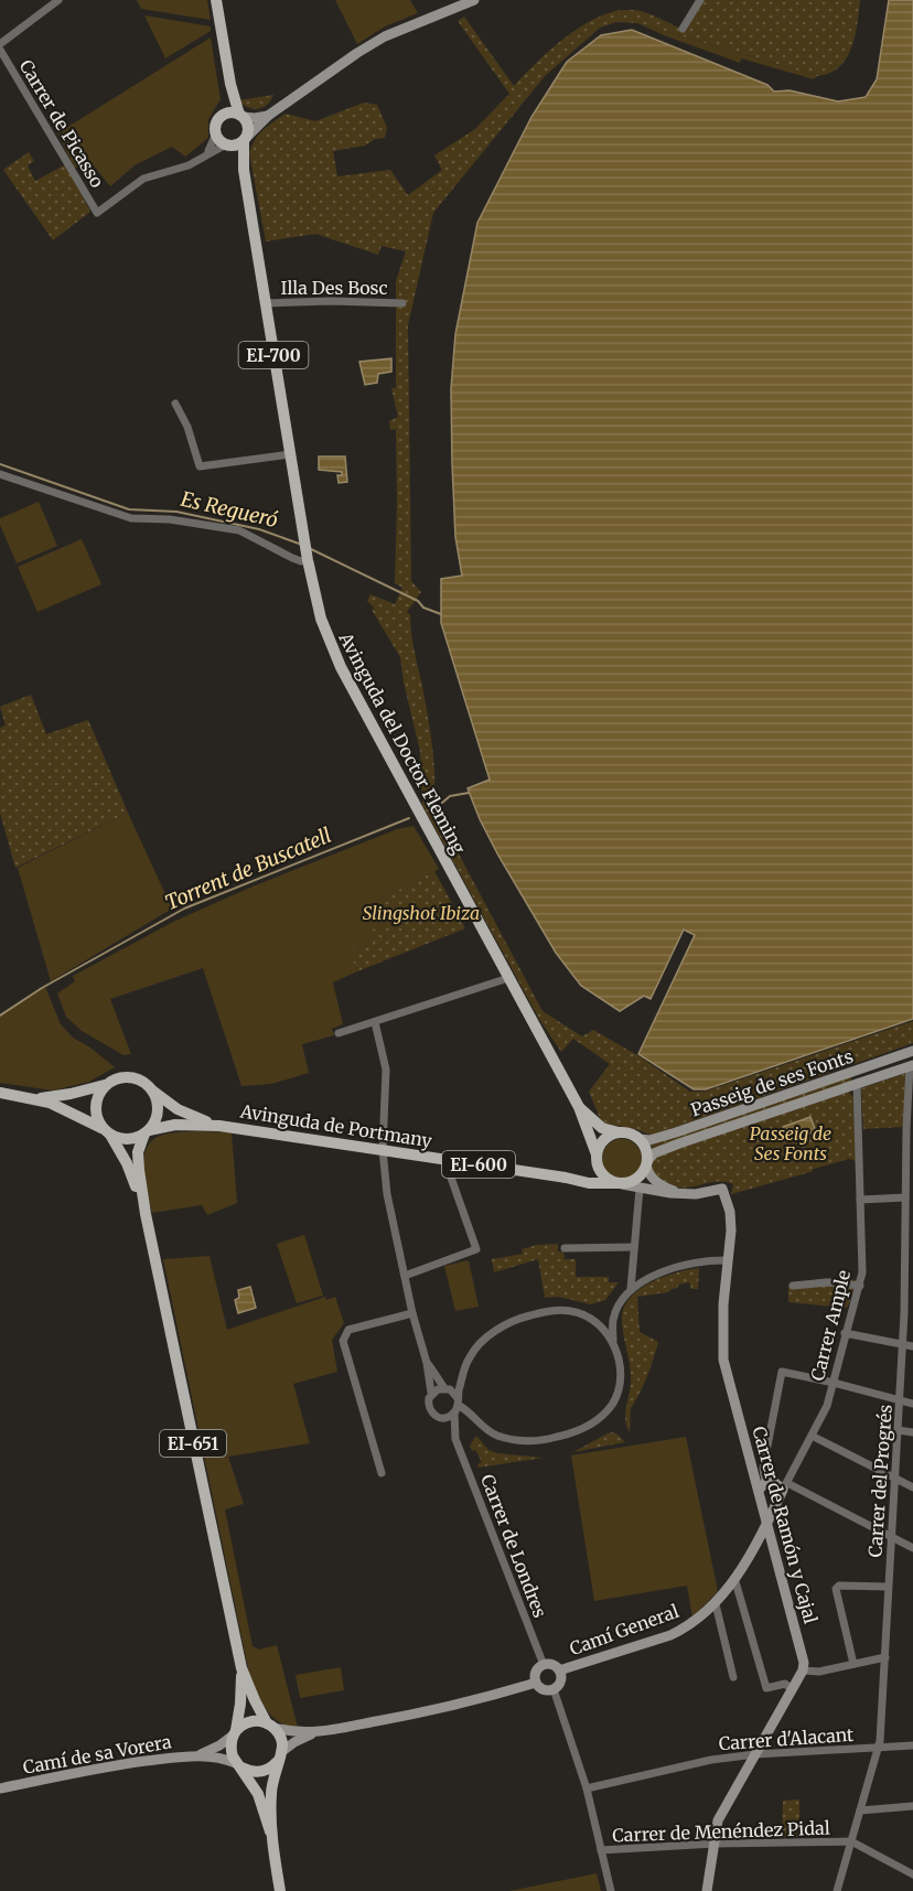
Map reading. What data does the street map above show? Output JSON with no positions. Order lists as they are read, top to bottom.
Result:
{
  "streets": {
    "main road": [
      "EI-700",
      "Avinguda del Doctor Fleming",
      "Avinguda de Portmany",
      "EI-600",
      "EI-651"
    ],
    "street": [
      "Carrer de Picasso",
      "Illa Des Bosc",
      "Passeig de ses Fonts",
      "Carrer Ample",
      "Carrer del Progrés",
      "Carrer de Ramón y Cajal",
      "Carrer de Londres",
      "Camí General",
      "Carrer d'Alacant",
      "Camí de sa Vorera",
      "Carrer de Menéndez Pidal"
    ]
  },
  "crossings": [
    ["Illa Des Bosc", "Avinguda del Doctor Fleming"],
    ["Avinguda del Doctor Fleming", "Passeig de ses Fonts"],
    ["Avinguda del Doctor Fleming", "Avinguda de Portmany"],
    ["Avinguda del Doctor Fleming", "Carrer de Ramón y Cajal"],
    ["Passeig de ses Fonts", "Avinguda de Portmany"],
    ["Passeig de ses Fonts", "Carrer Ample"],
    ["Passeig de ses Fonts", "Carrer del Progrés"],
    ["Passeig de ses Fonts", "Carrer de Ramón y Cajal"],
    ["Avinguda de Portmany", "EI-600"],
    ["Avinguda de Portmany", "EI-651"],
    ["Avinguda de Portmany", "Carrer de Ramón y Cajal"],
    ["EI-600", "EI-651"],
    ["Carrer Ample", "Carrer de Ramón y Cajal"],
    ["Carrer Ample", "Camí General"],
    ["EI-651", "Camí de sa Vorera"],
    ["Carrer del Progrés", "Carrer d'Alacant"],
    ["Carrer del Progrés", "Carrer de Menéndez Pidal"],
    ["Carrer de Ramón y Cajal", "Camí General"],
    ["Carrer de Londres", "Camí General"]
  ],
  "water": ["Es Regueró", "Torrent de Buscatell"],
  "parks": ["Slingshot Ibiza", "Passeig de Ses Fonts"]
}
